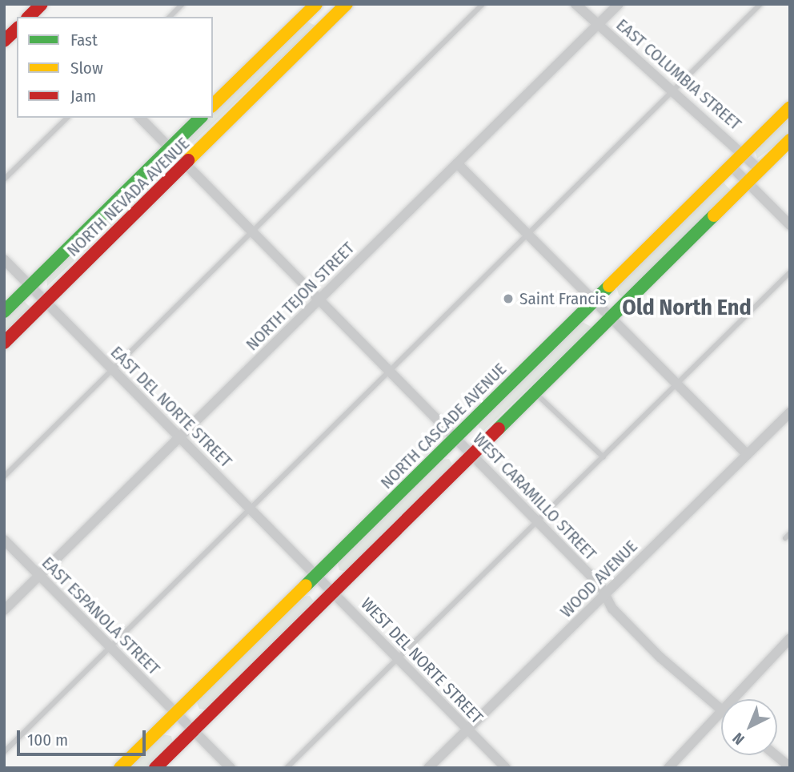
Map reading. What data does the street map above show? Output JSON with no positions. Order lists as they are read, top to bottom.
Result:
{
  "streets": {
    "main road": ["NORTH NEVADA AVENUE", "NORTH CASCADE AVENUE"],
    "street": [
      "EAST COLUMBIA STREET",
      "NORTH TEJON STREET",
      "EAST DEL NORTE STREET",
      "WEST CARAMILLO STREET",
      "WOOD AVENUE",
      "EAST ESPANOLA STREET",
      "WEST DEL NORTE STREET"
    ]
  },
  "crossings": [
    ["EAST COLUMBIA STREET", "NORTH TEJON STREET"],
    ["EAST COLUMBIA STREET", "NORTH CASCADE AVENUE"],
    ["NORTH NEVADA AVENUE", "EAST DEL NORTE STREET"],
    ["NORTH NEVADA AVENUE", "WEST CARAMILLO STREET"],
    ["NORTH TEJON STREET", "EAST DEL NORTE STREET"],
    ["NORTH TEJON STREET", "WEST CARAMILLO STREET"],
    ["NORTH TEJON STREET", "EAST ESPANOLA STREET"],
    ["EAST DEL NORTE STREET", "NORTH CASCADE AVENUE"],
    ["EAST DEL NORTE STREET", "WEST DEL NORTE STREET"],
    ["NORTH CASCADE AVENUE", "WEST CARAMILLO STREET"],
    ["NORTH CASCADE AVENUE", "EAST ESPANOLA STREET"],
    ["NORTH CASCADE AVENUE", "WEST DEL NORTE STREET"],
    ["WEST CARAMILLO STREET", "WOOD AVENUE"],
    ["WOOD AVENUE", "WEST DEL NORTE STREET"]
  ],
  "districts": ["Old North End"],
  "places": ["Saint Francis"],
  "legend": ["Fast", "Slow", "Jam"],
  "scale_bar": "100 m",
  "north": "bottom left"
}
